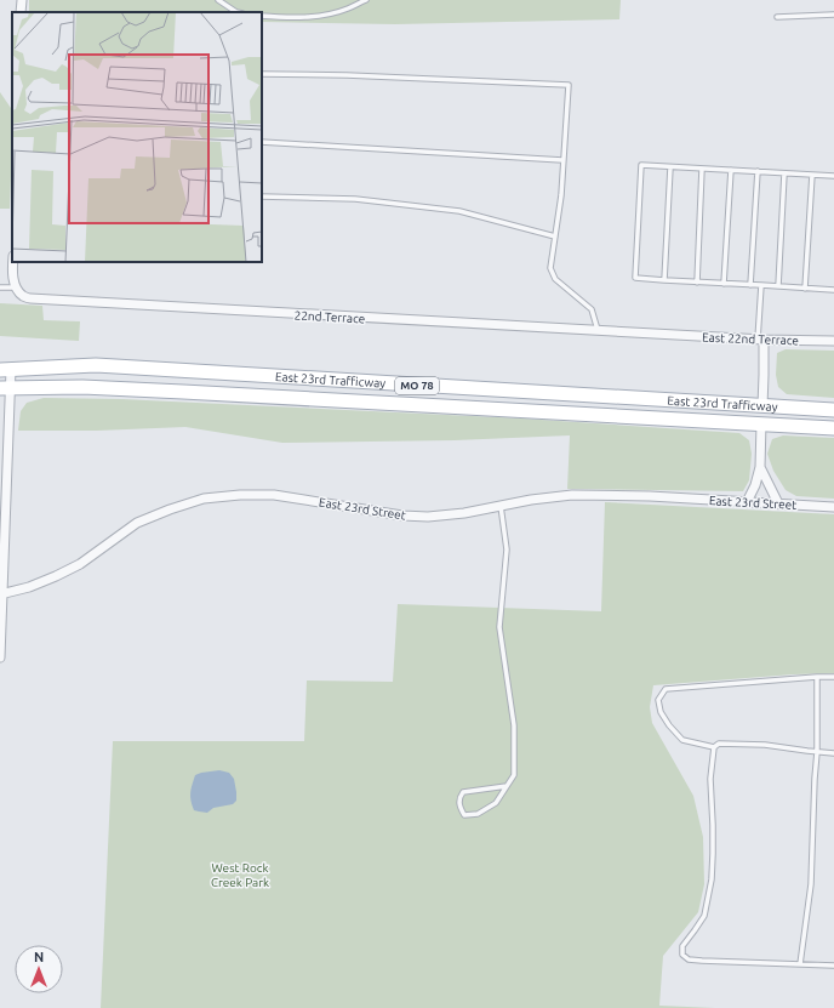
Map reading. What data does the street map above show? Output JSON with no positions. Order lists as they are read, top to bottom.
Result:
{
  "streets": {
    "main road": ["East 23rd Trafficway", "MO 78"],
    "street": ["22nd Terrace", "East 22nd Terrace", "East 23rd Street"]
  },
  "crossings": [
    ["22nd Terrace", "East 22nd Terrace"]
  ],
  "parks": ["West Rock Creek Park"],
  "north": "top"
}
